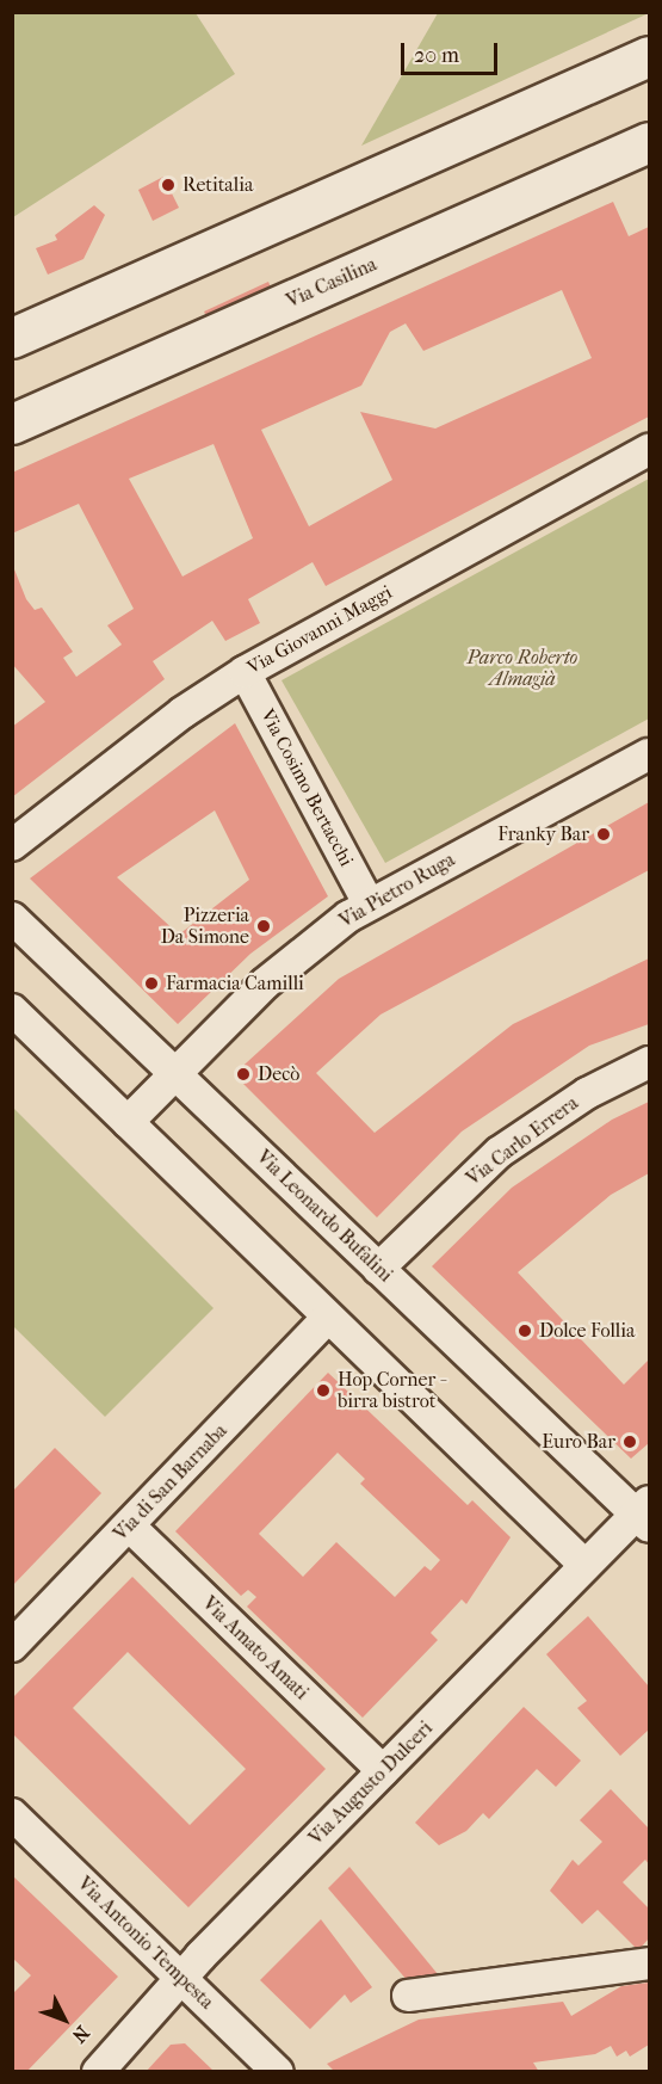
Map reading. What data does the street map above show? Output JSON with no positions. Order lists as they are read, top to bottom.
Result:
{
  "streets": {
    "main road": ["Via Casilina"],
    "street": [
      "Via Giovanni Maggi",
      "Via Cosimo Bertacchi",
      "Via Pietro Ruga",
      "Via Carlo Errera",
      "Via Leonardo Bufalini",
      "Via di San Barnaba",
      "Via Amato Amati",
      "Via Augusto Dulceri",
      "Via Antonio Tempesta"
    ]
  },
  "crossings": [
    ["Via Giovanni Maggi", "Via Cosimo Bertacchi"],
    ["Via Cosimo Bertacchi", "Via Pietro Ruga"],
    ["Via Pietro Ruga", "Via Leonardo Bufalini"],
    ["Via Carlo Errera", "Via Leonardo Bufalini"],
    ["Via Leonardo Bufalini", "Via Augusto Dulceri"],
    ["Via di San Barnaba", "Via Amato Amati"],
    ["Via Amato Amati", "Via Augusto Dulceri"],
    ["Via Augusto Dulceri", "Via Antonio Tempesta"]
  ],
  "parks": ["Parco Roberto Almagià"],
  "places": [
    "Retitalia",
    "Franky Bar",
    "Pizzeria Da Simone",
    "Farmacia Camilli",
    "Decò",
    "Dolce Follia",
    "Hop Corner - birra bistrot",
    "Euro Bar"
  ],
  "scale_bar": "20 m",
  "north": "bottom right"
}
